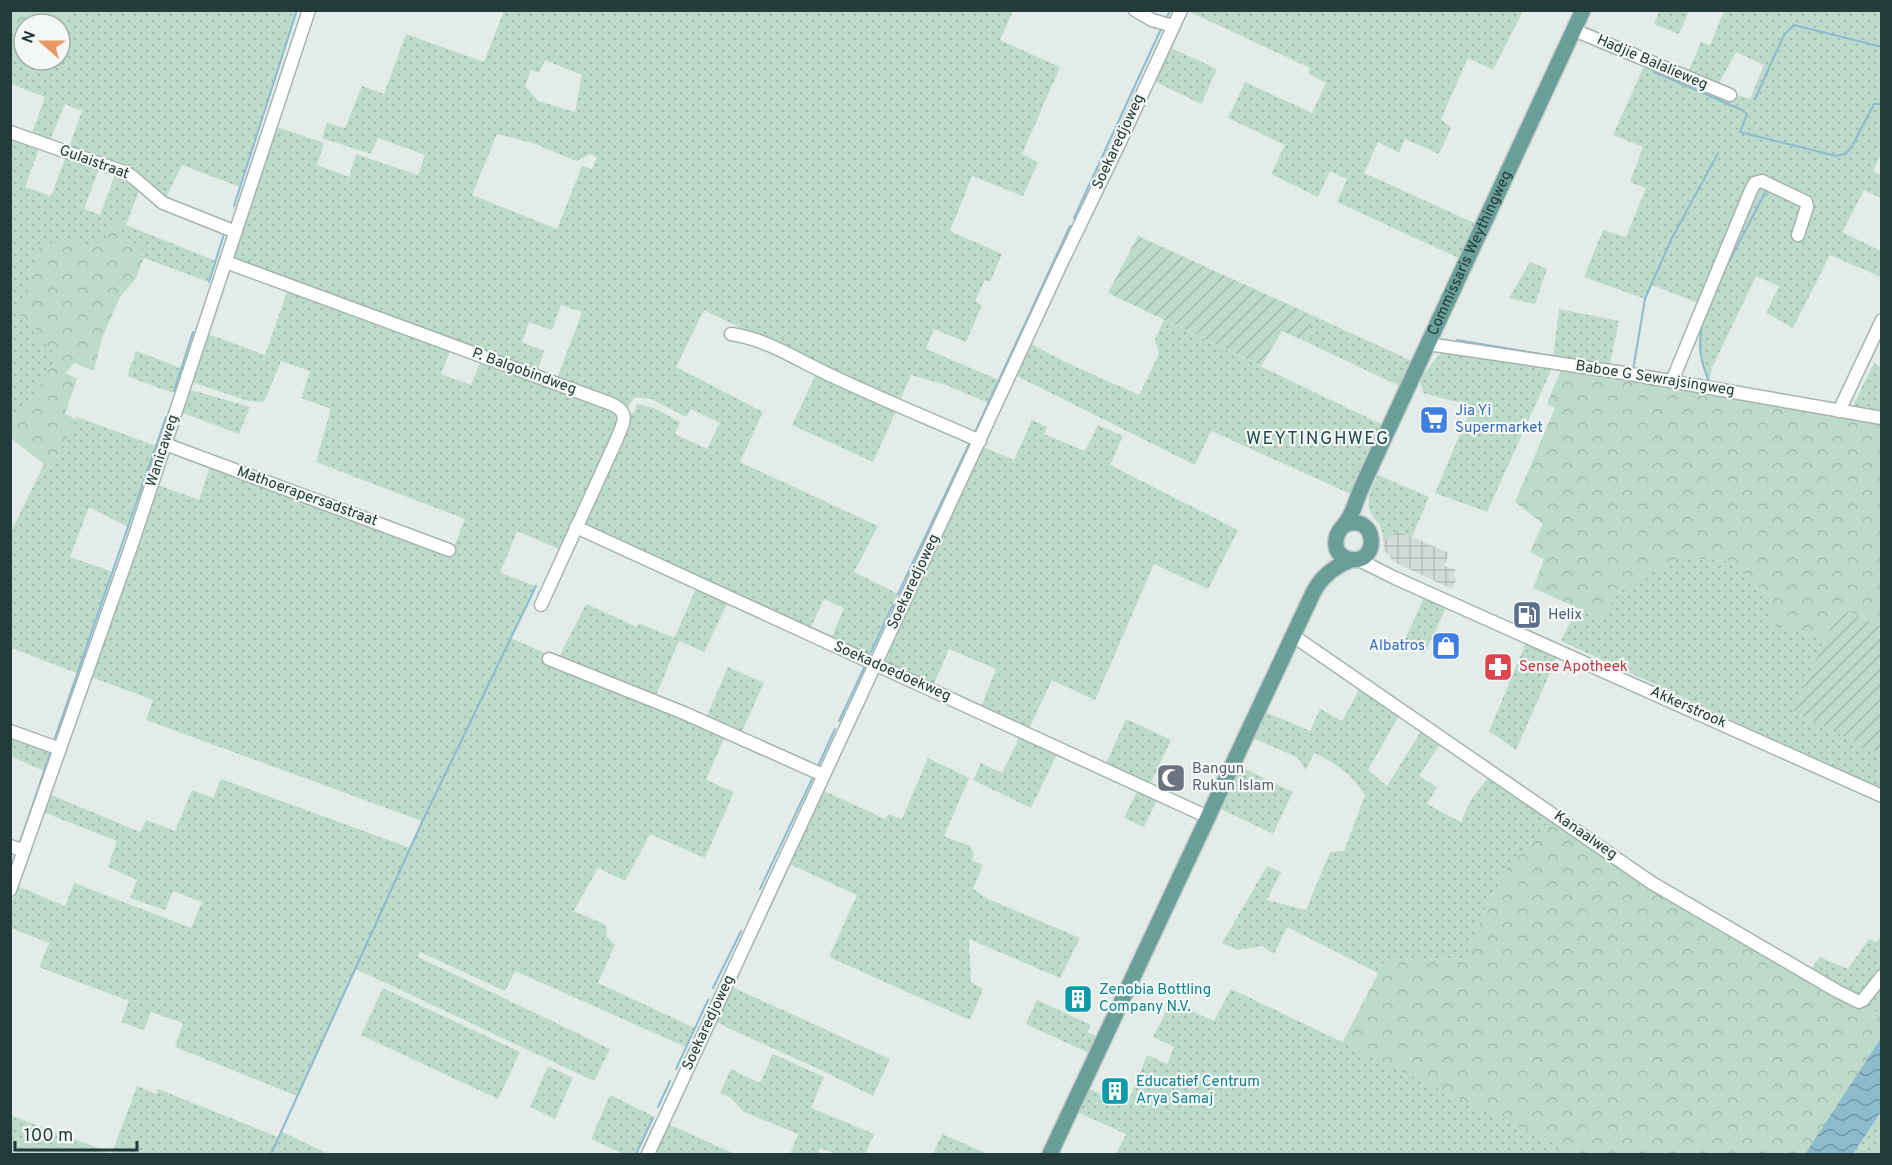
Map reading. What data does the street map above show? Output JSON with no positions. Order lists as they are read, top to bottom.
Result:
{
  "streets": {
    "main road": ["Commissaris Weythingweg"],
    "street": [
      "Hadjie Balalieweg",
      "Soekaredjoweg",
      "Gulaistraat",
      "P. Balgobindweg",
      "Baboe G Sewrajsingweg",
      "Wanicaweg",
      "Mathoerapersadstraat",
      "Soekadoedoekweg",
      "Akkerstrook",
      "Kanaalweg"
    ]
  },
  "crossings": [
    ["Hadjie Balalieweg", "Commissaris Weythingweg"],
    ["Soekaredjoweg", "Soekadoedoekweg"],
    ["Gulaistraat", "Wanicaweg"],
    ["Commissaris Weythingweg", "Baboe G Sewrajsingweg"],
    ["Commissaris Weythingweg", "Akkerstrook"],
    ["P. Balgobindweg", "Wanicaweg"],
    ["P. Balgobindweg", "Soekadoedoekweg"],
    ["Wanicaweg", "Mathoerapersadstraat"]
  ],
  "districts": ["WEYTINGHWEG"],
  "places": {
    "supermarket": ["Jia Yi Supermarket"],
    "fuel station": ["Helix"],
    "shop": ["Albatros"],
    "pharmacy": ["Sense Apotheek"],
    "mosque": ["Bangun Rukun Islam"],
    "building": ["Zenobia Bottling Company N.V.", "Educatief Centrum Arya Samaj"]
  },
  "scale_bar": "100 m",
  "north": "left"
}
